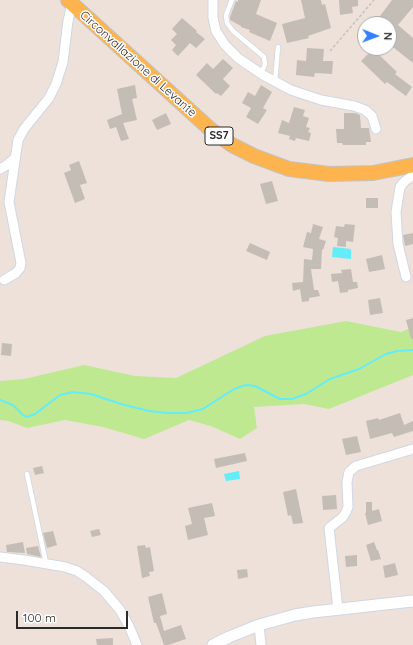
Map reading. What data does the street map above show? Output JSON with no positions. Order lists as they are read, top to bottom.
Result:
{
  "streets": {
    "main road": ["Circonvallazione di Levante", "SS7"]
  },
  "scale_bar": "100 m",
  "north": "right"
}
